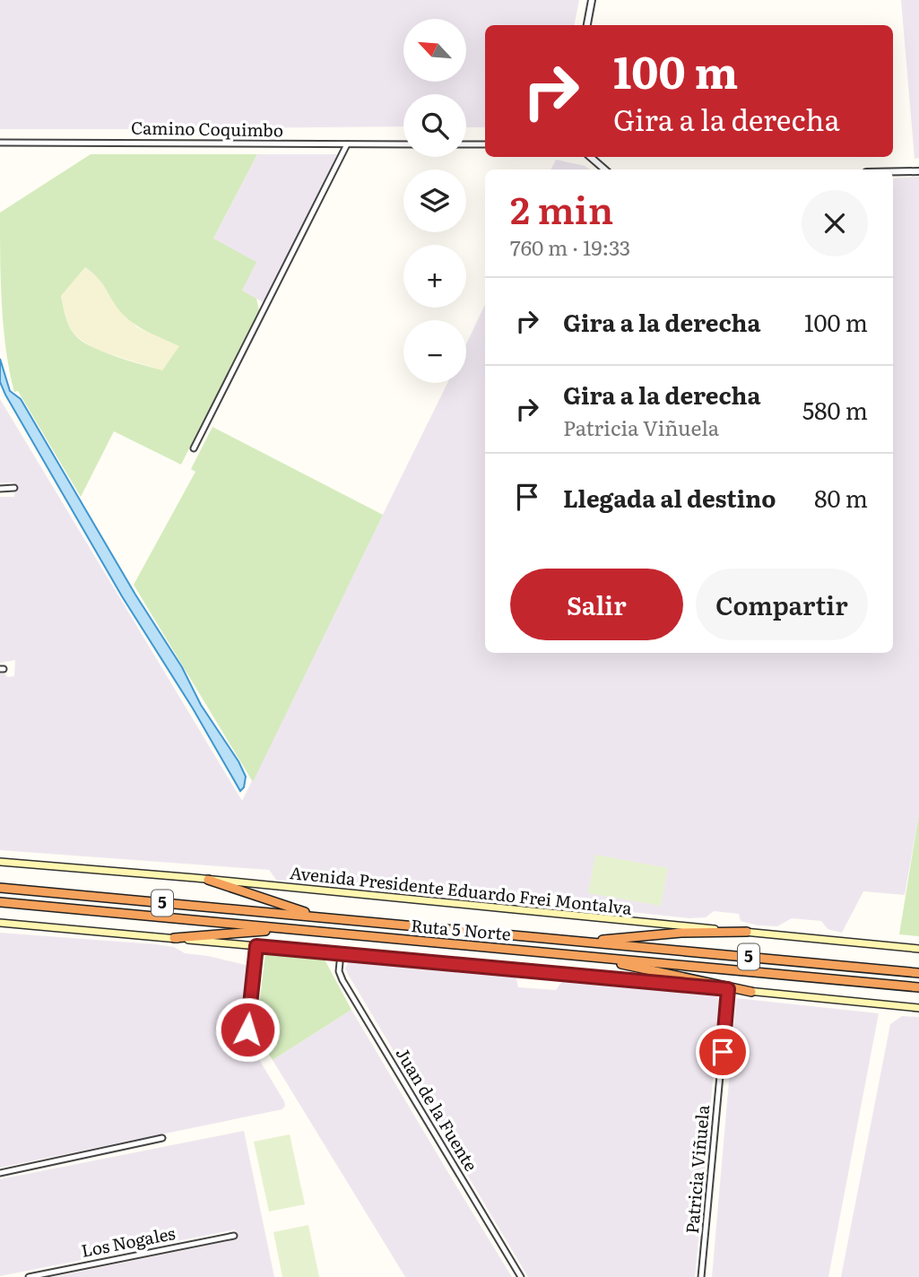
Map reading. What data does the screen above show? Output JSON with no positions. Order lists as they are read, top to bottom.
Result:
{
  "streets": {
    "highway": ["5", "Ruta 5 Norte"],
    "main road": ["Avenida Presidente Eduardo Frei Montalva"],
    "street": [
      "Camino Coquimbo",
      "Juan de la Fuente",
      "Patricia Viñuela",
      "Los Nogales"
    ]
  },
  "north": "top left",
  "page": {
    "map_buttons": ["+", "−"],
    "turn": ["100 m", "Gira a la derecha"],
    "heading": ["2 min", "760 m · 19:33"],
    "list": [
      {
        "name": "Gira a la derecha",
        "value": "100 m"
      },
      {
        "name": "Gira a la derecha",
        "note": "Patricia Viñuela",
        "value": "580 m"
      },
      {
        "name": "Llegada al destino",
        "value": "80 m"
      }
    ],
    "buttons": ["Salir", "Compartir"]
  }
}
